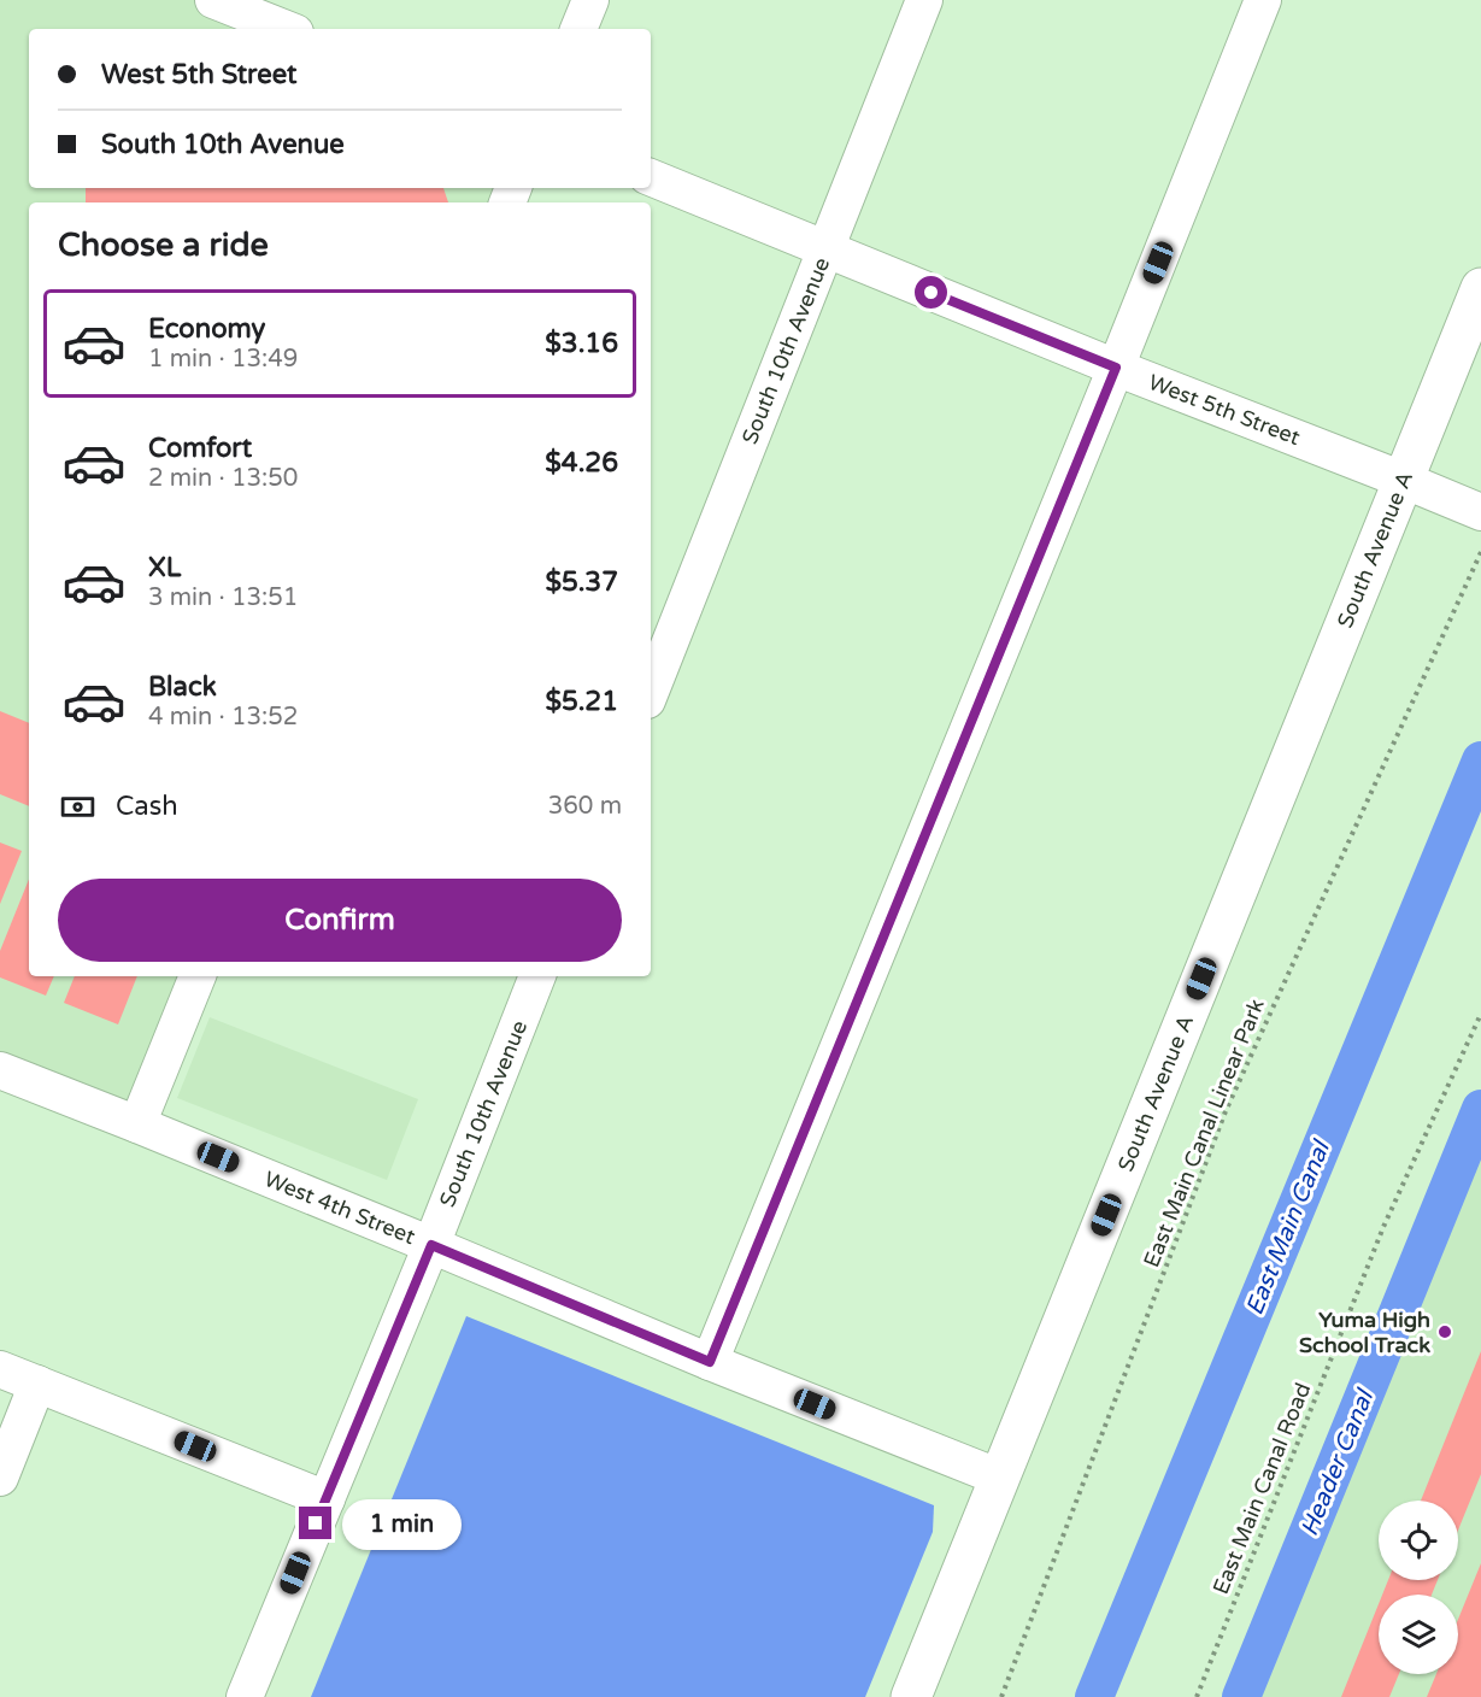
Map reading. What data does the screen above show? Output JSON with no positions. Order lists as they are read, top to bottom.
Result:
{
  "streets": {
    "main road": ["South Avenue A"],
    "street": ["South 10th Avenue", "West 5th Street", "West 4th Street"],
    "path": ["East Main Canal Linear Park", "East Main Canal Road"]
  },
  "crossings": [
    ["South 10th Avenue", "West 5th Street"],
    ["South 10th Avenue", "West 4th Street"],
    ["West 5th Street", "South Avenue A"],
    ["South Avenue A", "West 4th Street"]
  ],
  "water": ["East Main Canal", "Header Canal"],
  "places": ["Yuma High School Track"],
  "page": {
    "banner": ["West 5th Street", "South 10th Avenue"],
    "heading": "Choose a ride",
    "list": [
      {
        "name": "Economy",
        "note": "1 min · 13:49",
        "value": "$3.16"
      },
      {
        "name": "Comfort",
        "note": "2 min · 13:50",
        "value": "$4.26"
      },
      {
        "name": "XL",
        "note": "3 min · 13:51",
        "value": "$5.37"
      },
      {
        "name": "Black",
        "note": "4 min · 13:52",
        "value": "$5.21"
      }
    ],
    "pay": ["Cash", "360 m"],
    "buttons": "Confirm",
    "bubble": "1 min"
  }
}
